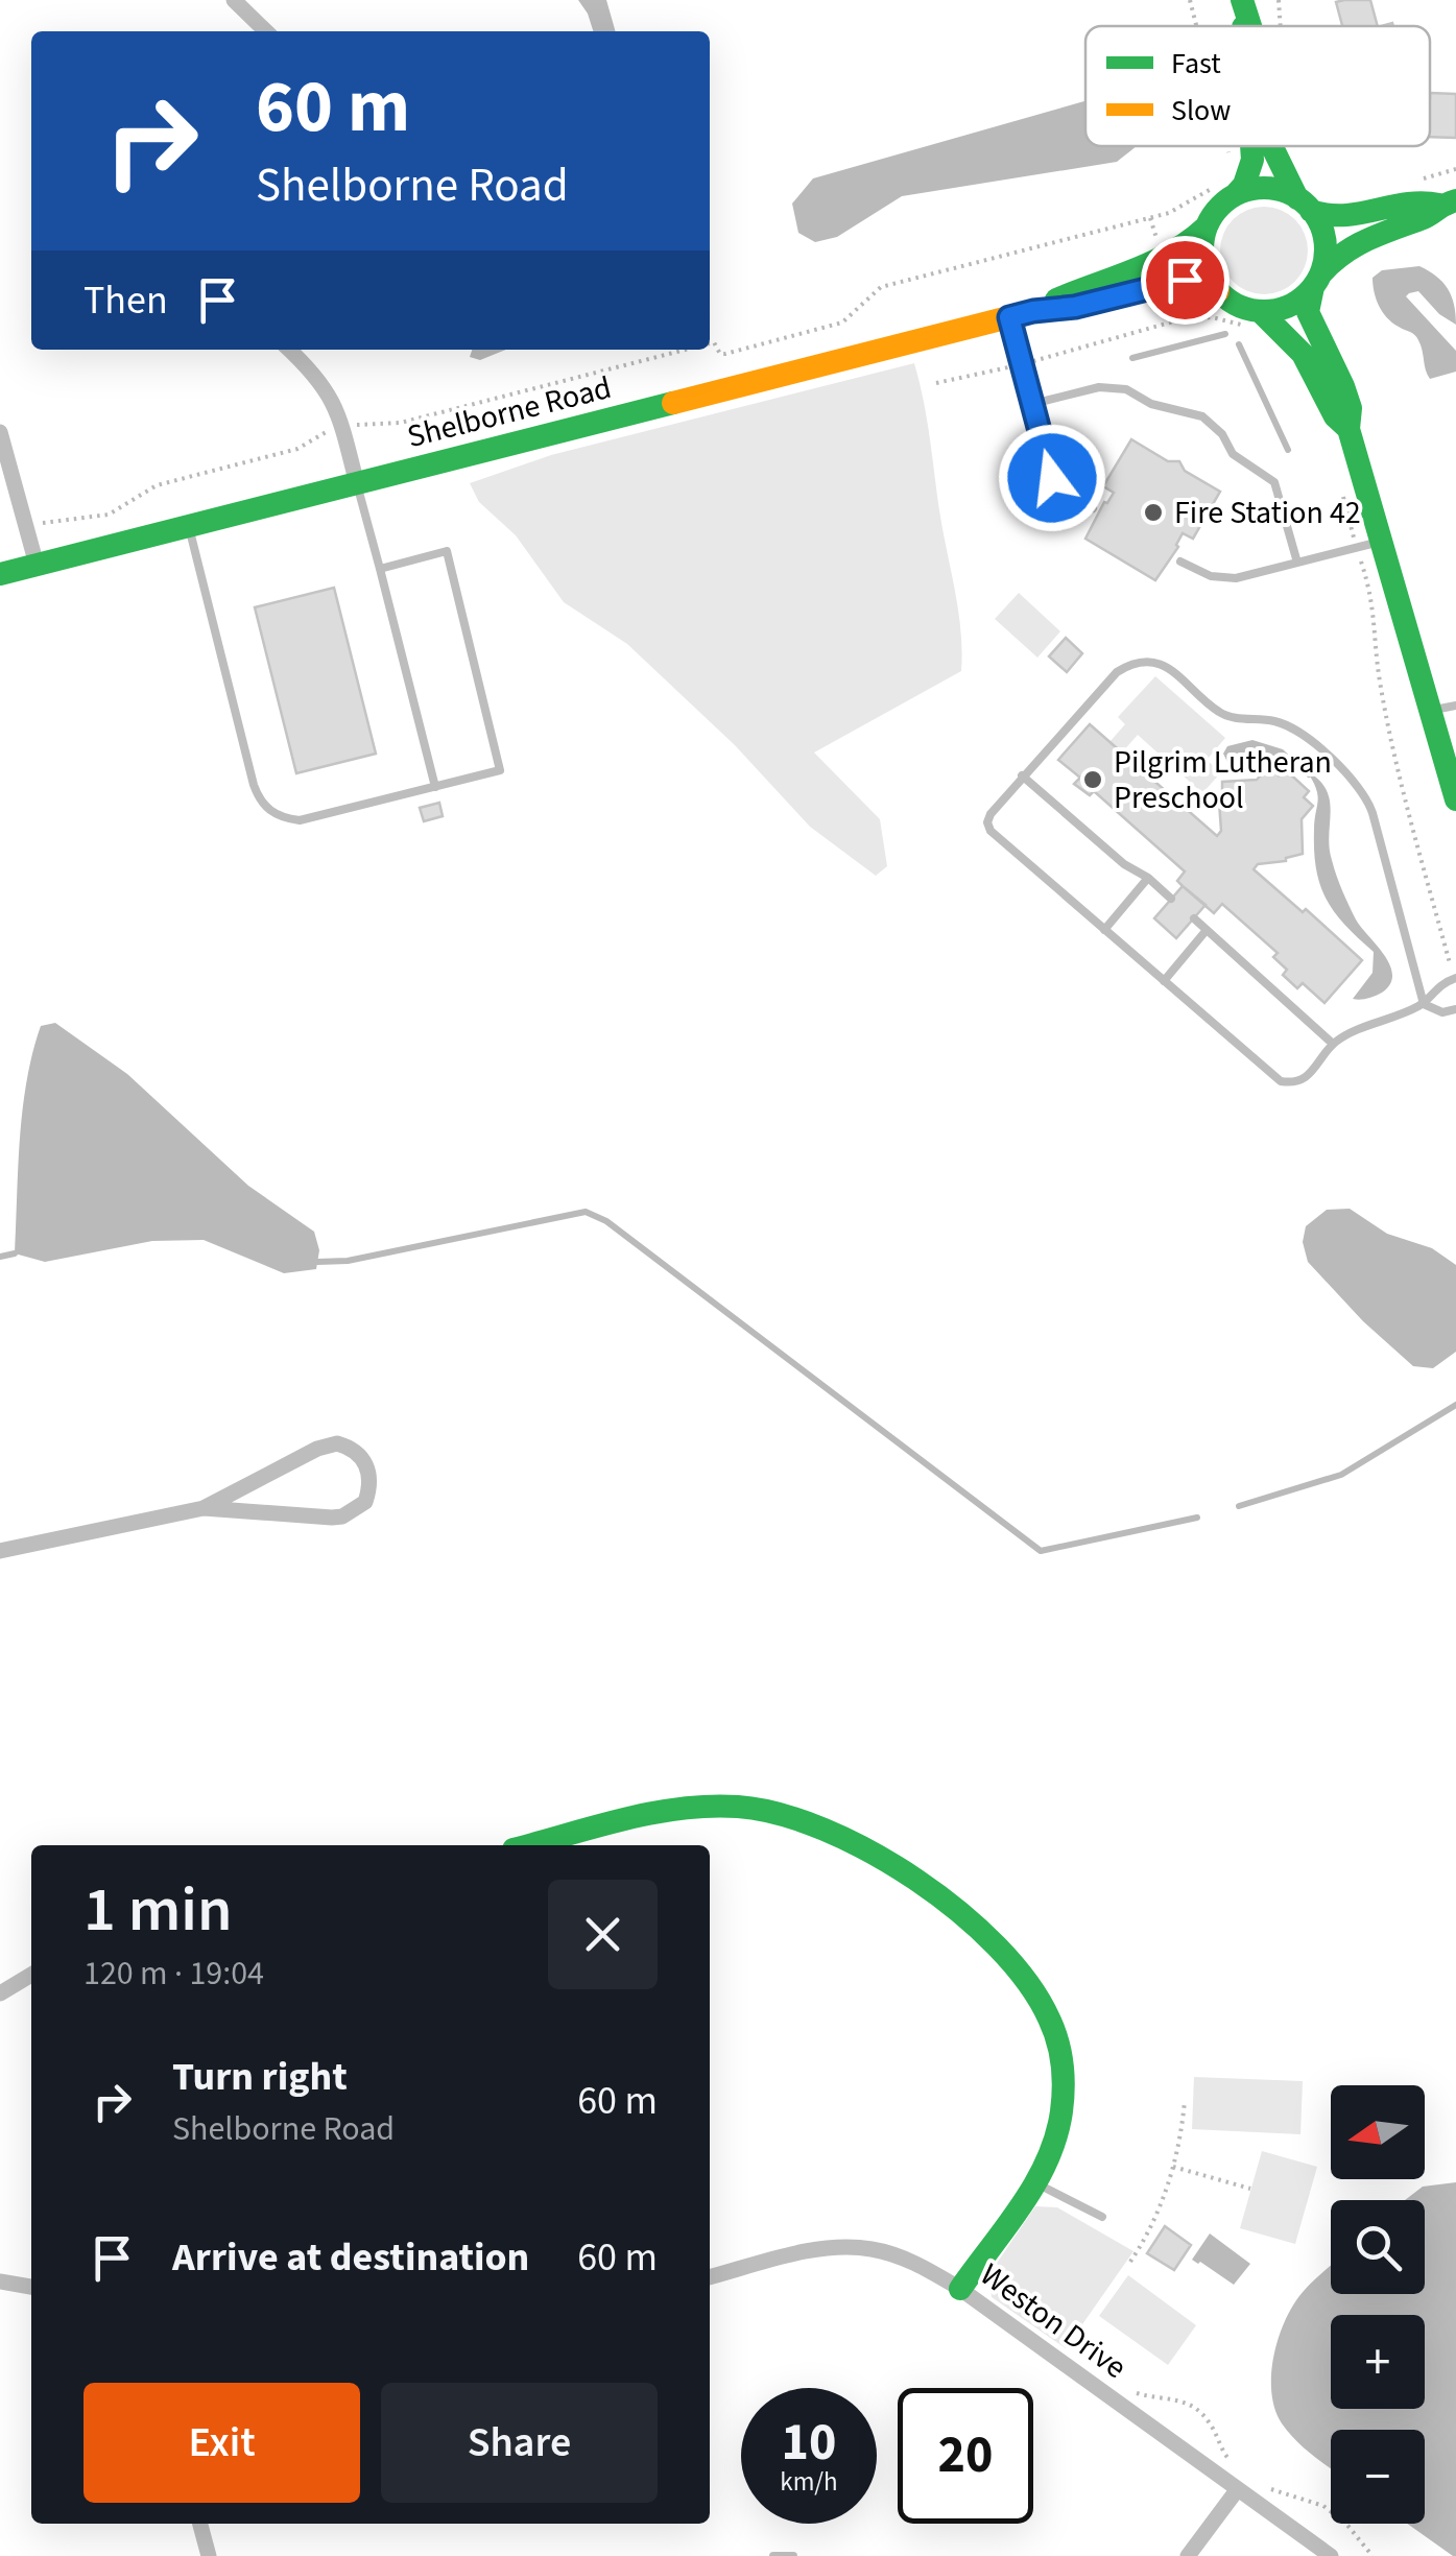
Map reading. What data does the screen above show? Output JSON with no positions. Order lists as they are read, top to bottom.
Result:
{
  "streets": {
    "street": ["Shelborne Road", "Weston Drive"]
  },
  "places": ["Fire Station 42", "Pilgrim Lutheran Preschool"],
  "legend": ["Fast", "Slow"],
  "north": "left",
  "page": {
    "turn": ["60 m", "Shelborne Road"],
    "then": "Then",
    "heading": ["1 min", "120 m · 19:04"],
    "list": [
      {
        "name": "Turn right",
        "note": "Shelborne Road",
        "value": "60 m"
      },
      {
        "name": "Arrive at destination",
        "value": "60 m"
      }
    ],
    "map_buttons": ["+", "−"],
    "buttons": ["Exit", "Share"],
    "speed": "10 km/h",
    "limit": "20"
  }
}
